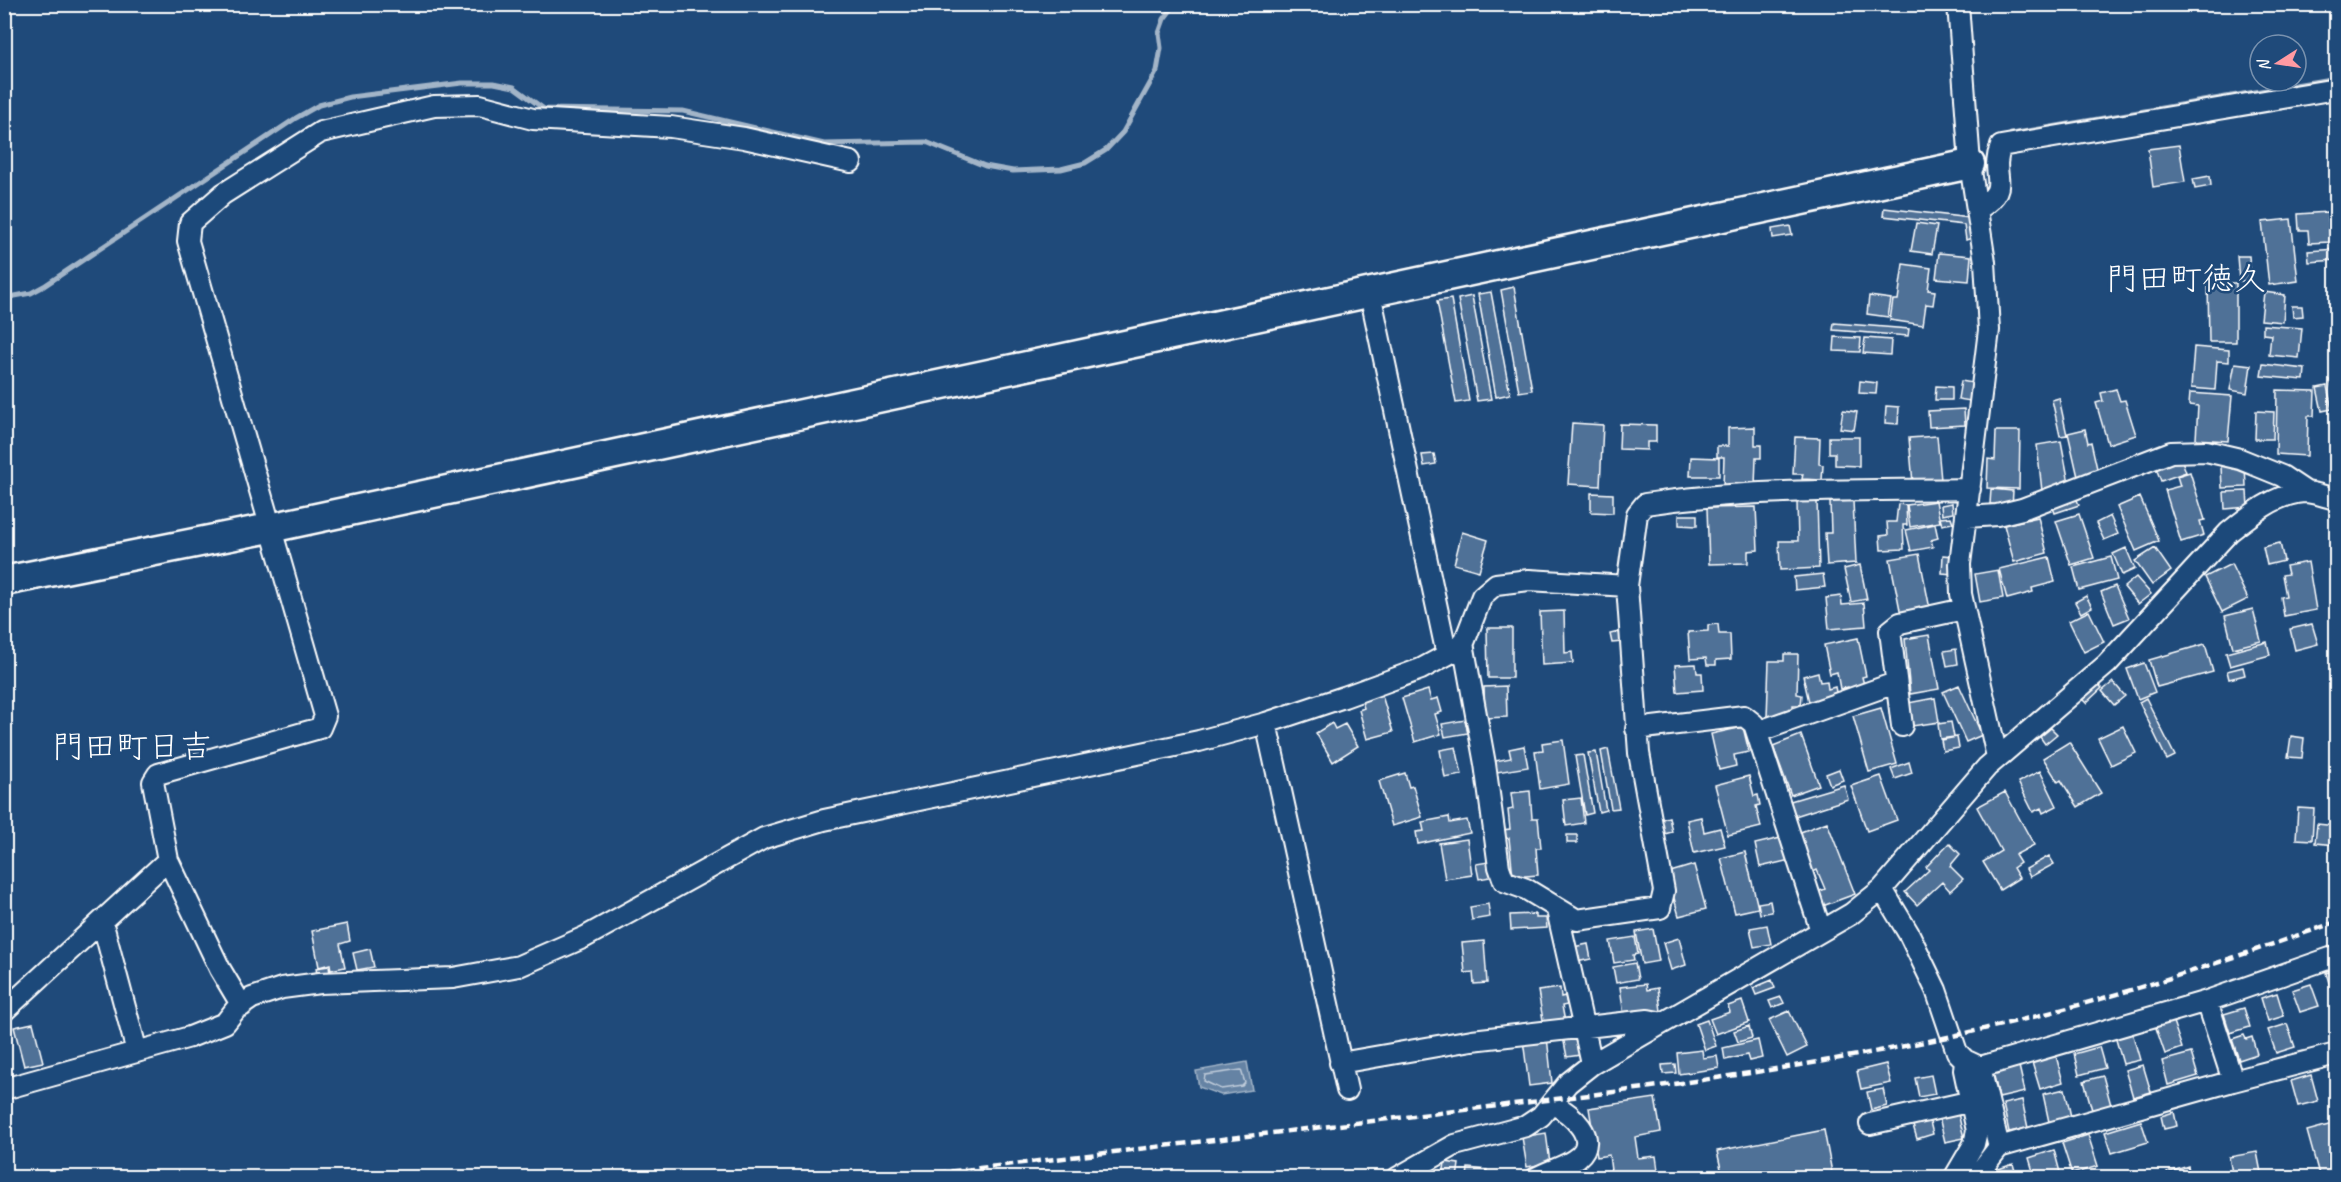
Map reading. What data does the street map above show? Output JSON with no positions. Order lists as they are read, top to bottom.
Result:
{
  "districts": ["門田町徳久", "門田町日吉"],
  "north": "left"
}
